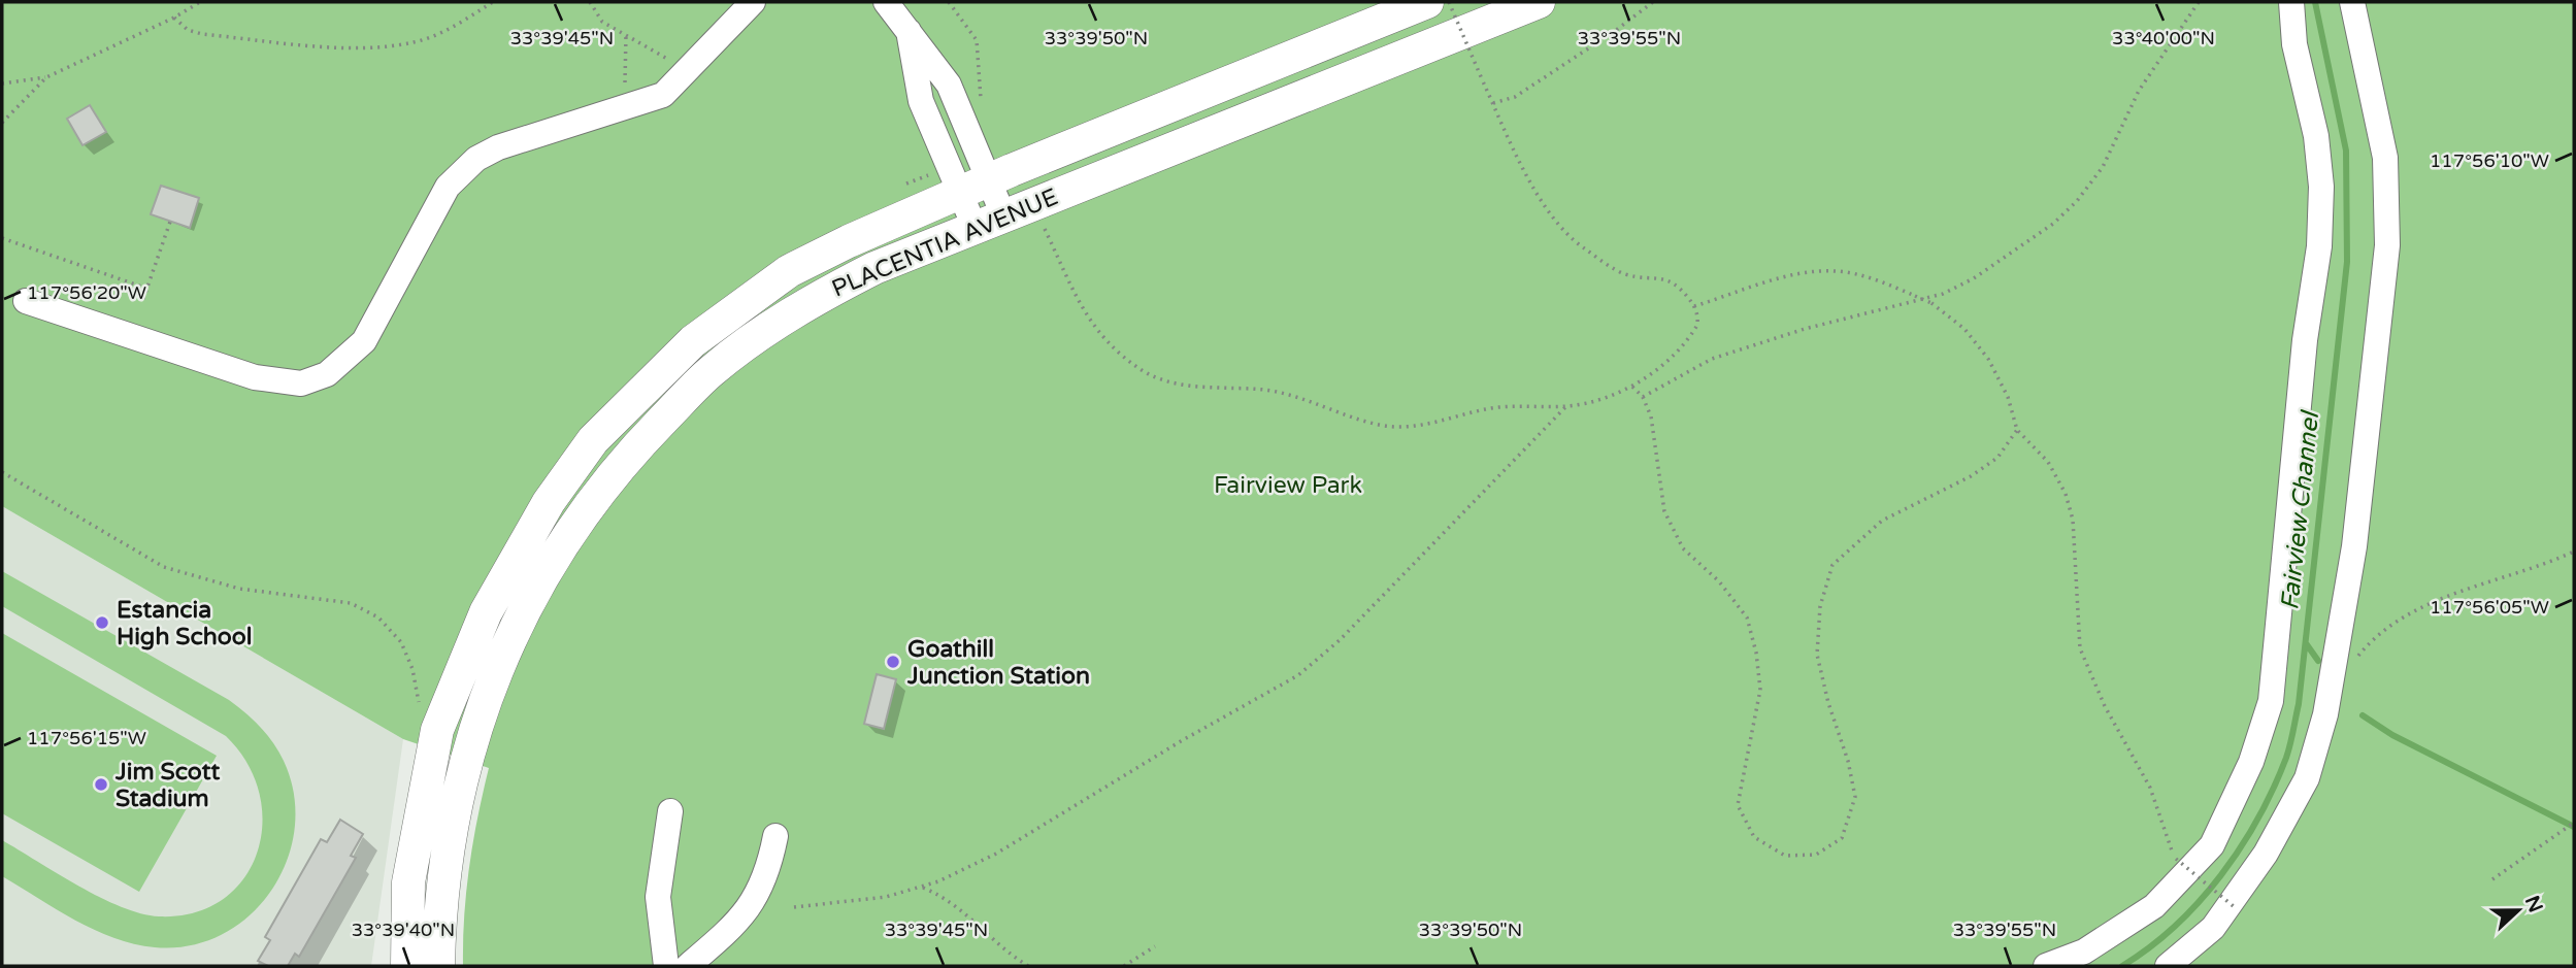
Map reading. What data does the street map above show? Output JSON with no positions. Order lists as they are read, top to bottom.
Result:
{
  "streets": {
    "main road": ["PLACENTIA AVENUE"]
  },
  "water": ["Fairview Channel"],
  "parks": ["Fairview Park"],
  "places": ["Estancia High School", "Goathill Junction Station", "Jim Scott Stadium"],
  "north": "right",
  "coordinates": [
    "33°39'45\"N",
    "33°39'50\"N",
    "33°39'55\"N",
    "33°40'00\"N",
    "117°56'10\"W",
    "117°56'20\"W",
    "117°56'05\"W",
    "117°56'15\"W",
    "33°39'40\"N"
  ]
}
